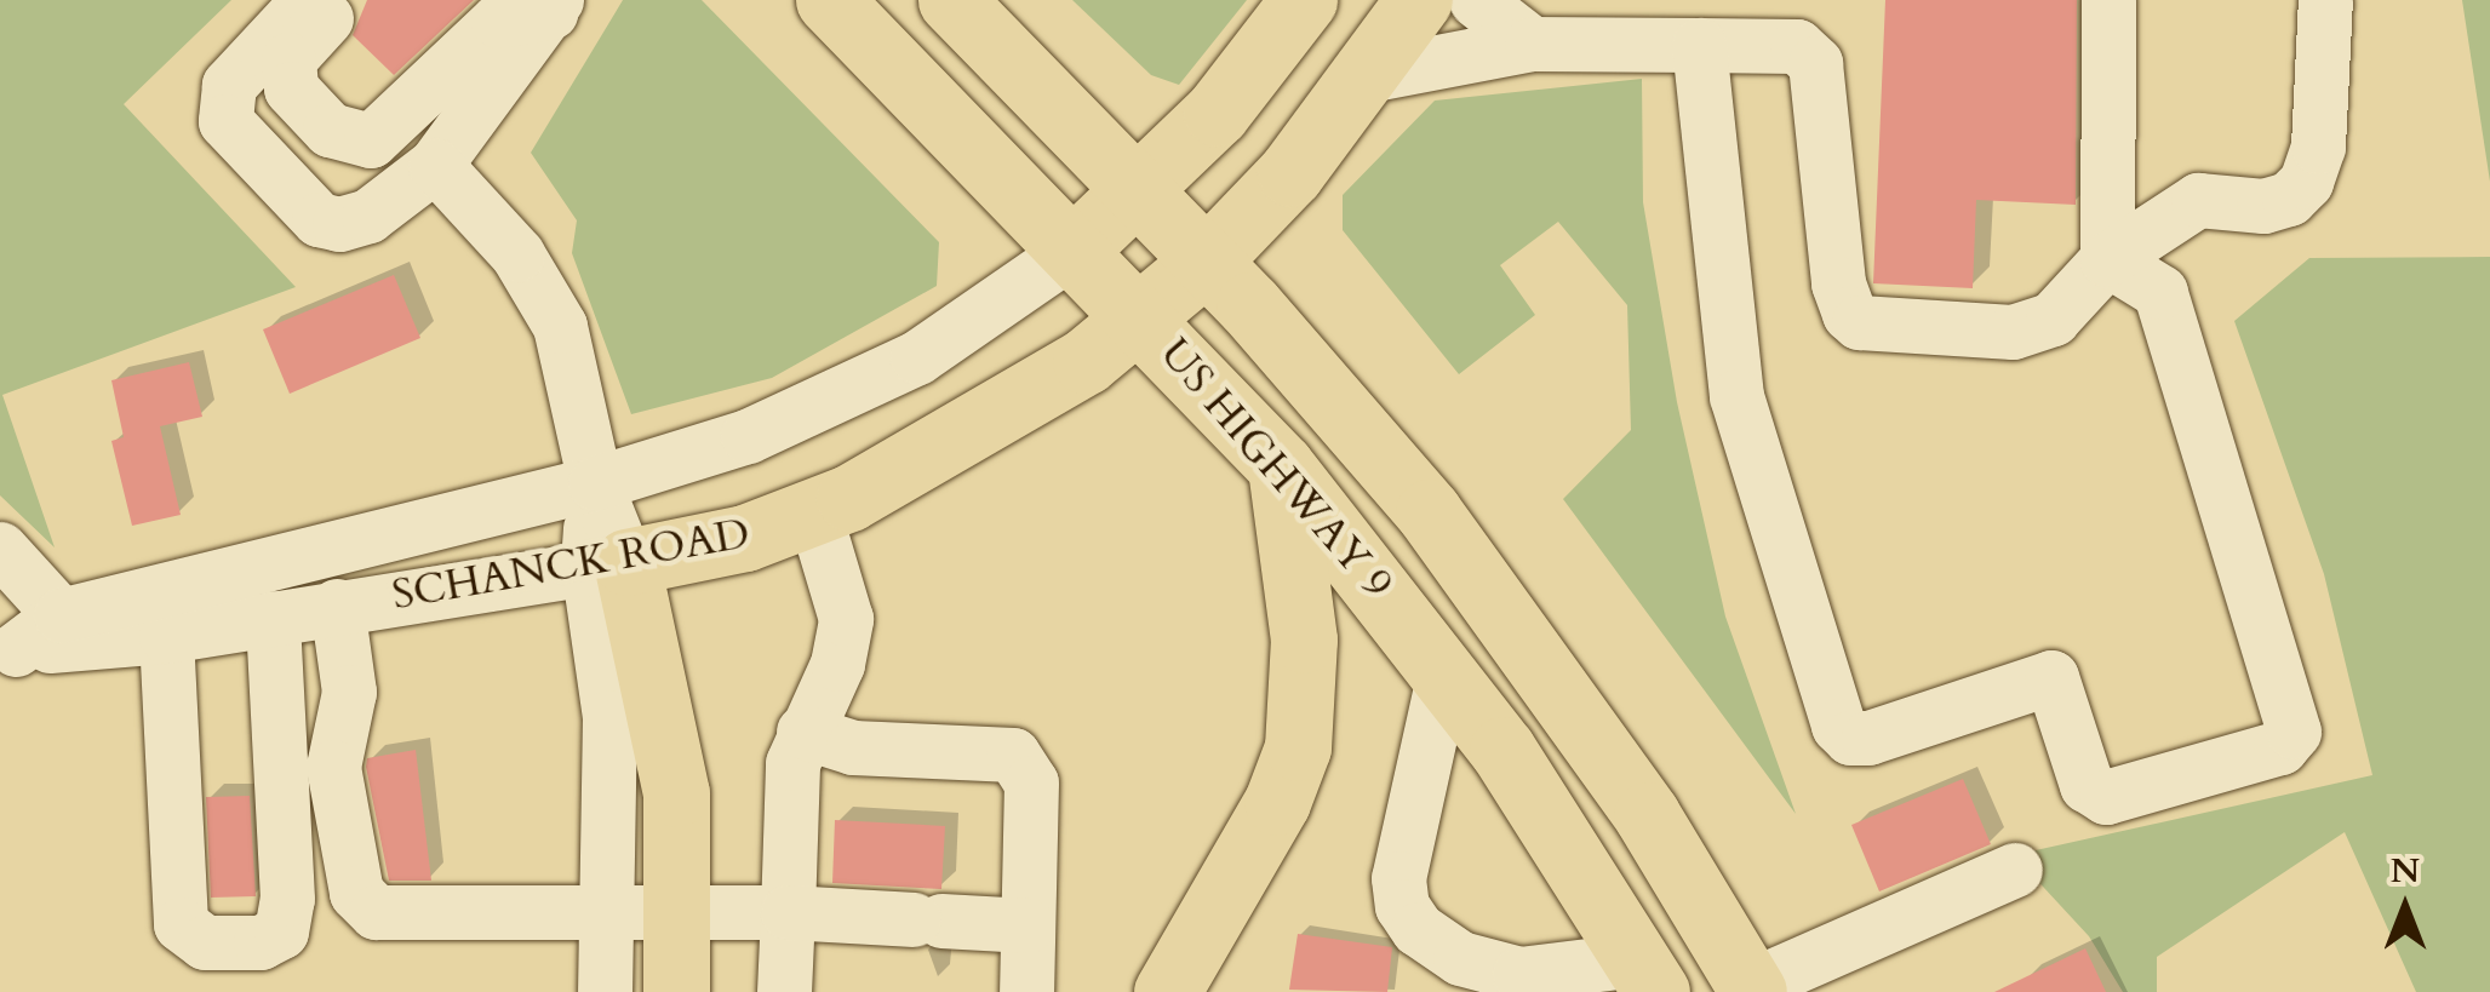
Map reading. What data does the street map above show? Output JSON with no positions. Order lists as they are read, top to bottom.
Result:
{
  "streets": {
    "main road": ["US HIGHWAY 9", "SCHANCK ROAD"]
  },
  "crossings": [
    ["US HIGHWAY 9", "SCHANCK ROAD"]
  ],
  "north": "top"
}
